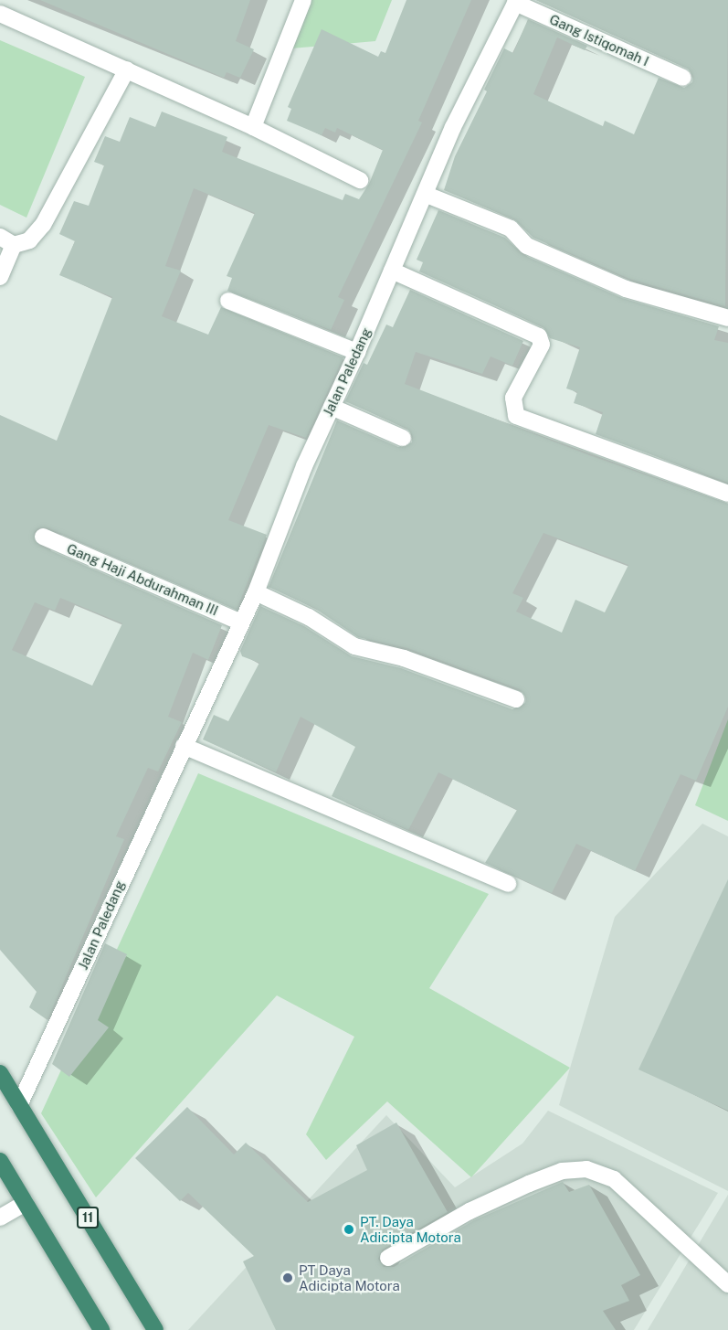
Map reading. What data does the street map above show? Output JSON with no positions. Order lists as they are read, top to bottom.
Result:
{
  "streets": {
    "highway": ["11"],
    "street": ["Gang Istiqomah I", "Jalan Paledang", "Gang Haji Abdurahman III"]
  },
  "crossings": [
    ["Gang Istiqomah I", "Jalan Paledang"],
    ["Jalan Paledang", "Gang Haji Abdurahman III"],
    ["Jalan Paledang", "11"]
  ],
  "places": ["PT. Daya Adicipta Motora", "PT Daya Adicipta Motora"]
}
